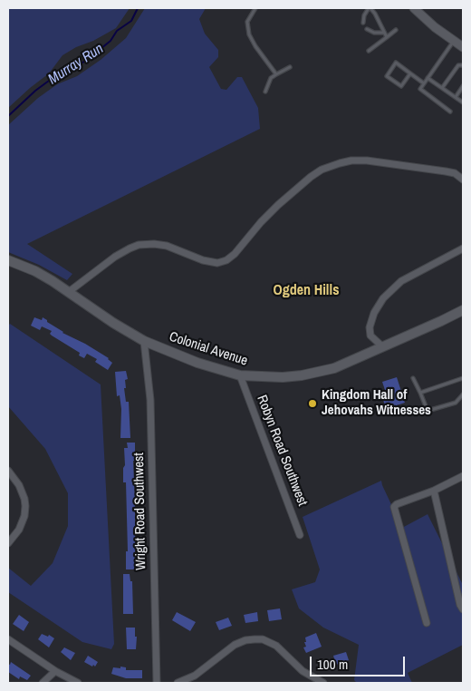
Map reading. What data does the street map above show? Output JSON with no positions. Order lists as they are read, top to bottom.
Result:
{
  "streets": {
    "main road": ["Colonial Avenue"],
    "street": ["Robyn Road Southwest", "Wright Road Southwest"]
  },
  "crossings": [
    ["Colonial Avenue", "Robyn Road Southwest"],
    ["Colonial Avenue", "Wright Road Southwest"]
  ],
  "districts": ["Ogden Hills"],
  "water": ["Murray Run"],
  "places": ["Kingdom Hall of Jehovahs Witnesses"],
  "scale_bar": "100 m"
}
